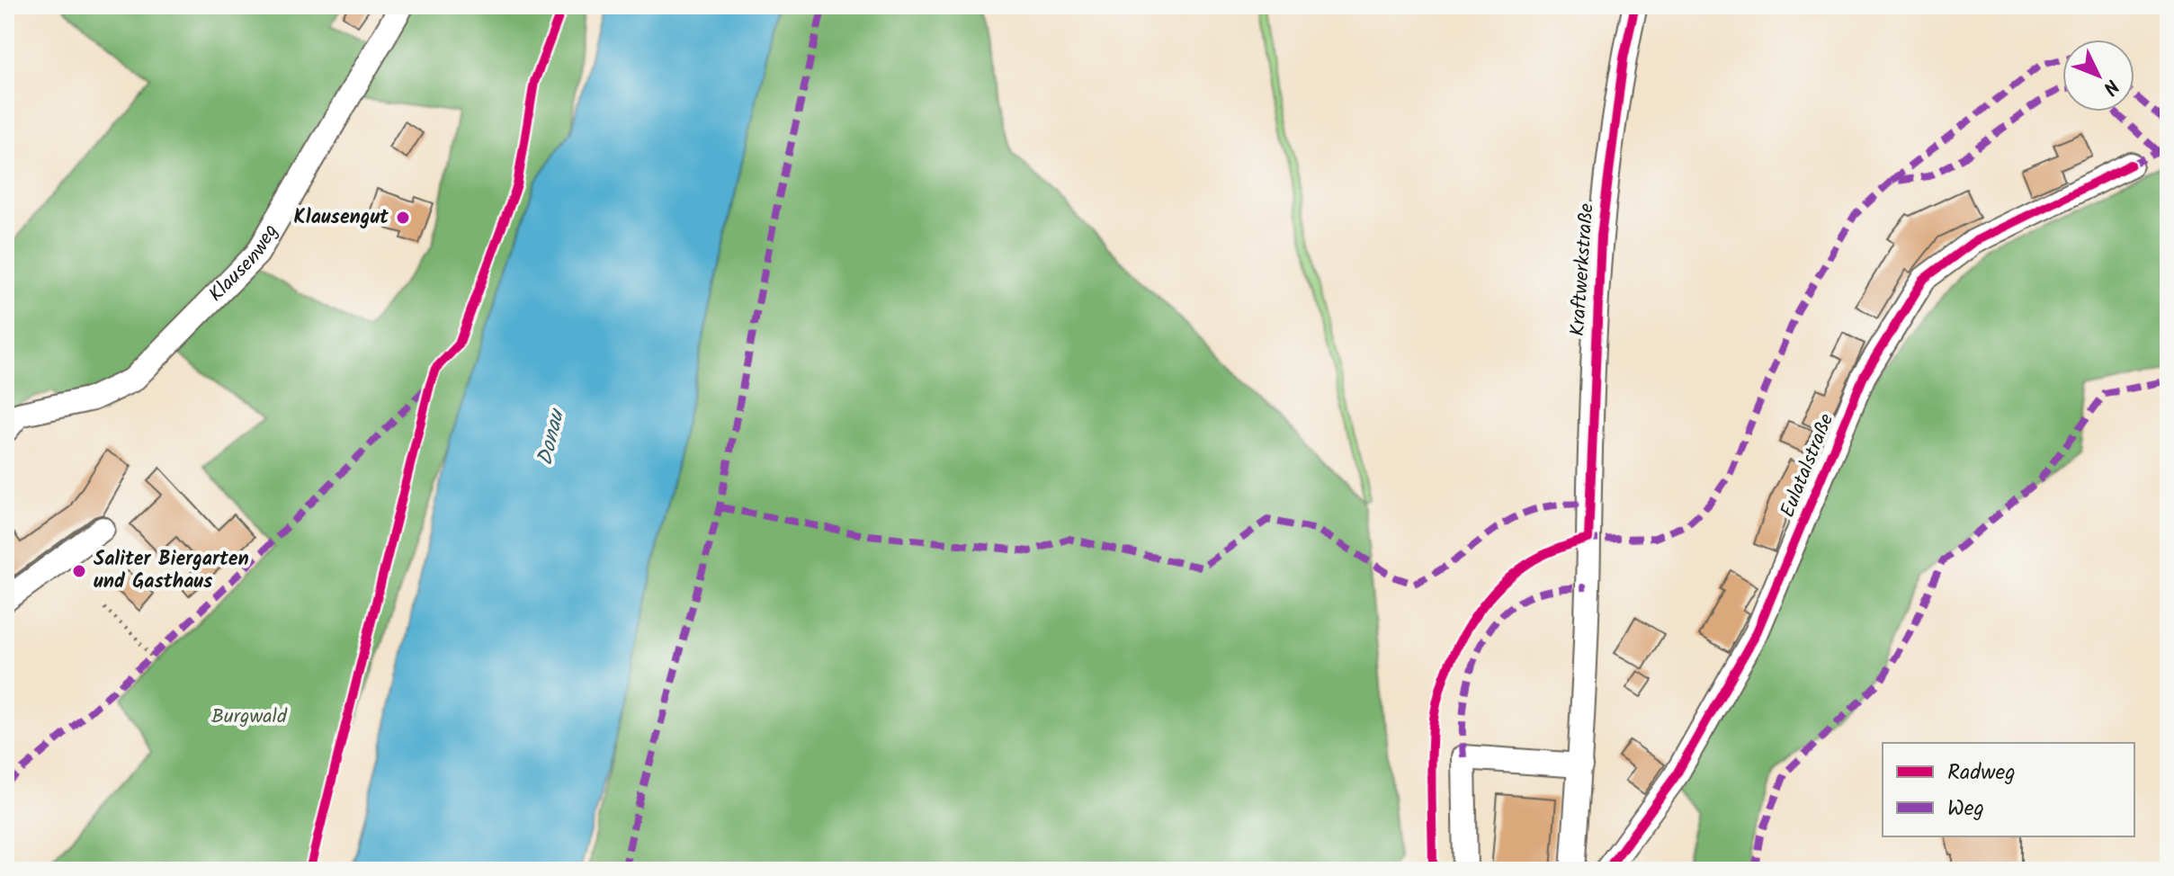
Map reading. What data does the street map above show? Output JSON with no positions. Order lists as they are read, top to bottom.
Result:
{
  "streets": {
    "street": ["Klausenweg", "Kraftwerkstraße", "Eulatalstraße"]
  },
  "water": ["Donau"],
  "parks": ["Burgwald"],
  "places": ["Klausengut", "Saliter Biergarten und Gasthaus"],
  "legend": ["Radweg", "Weg"],
  "north": "bottom right"
}
